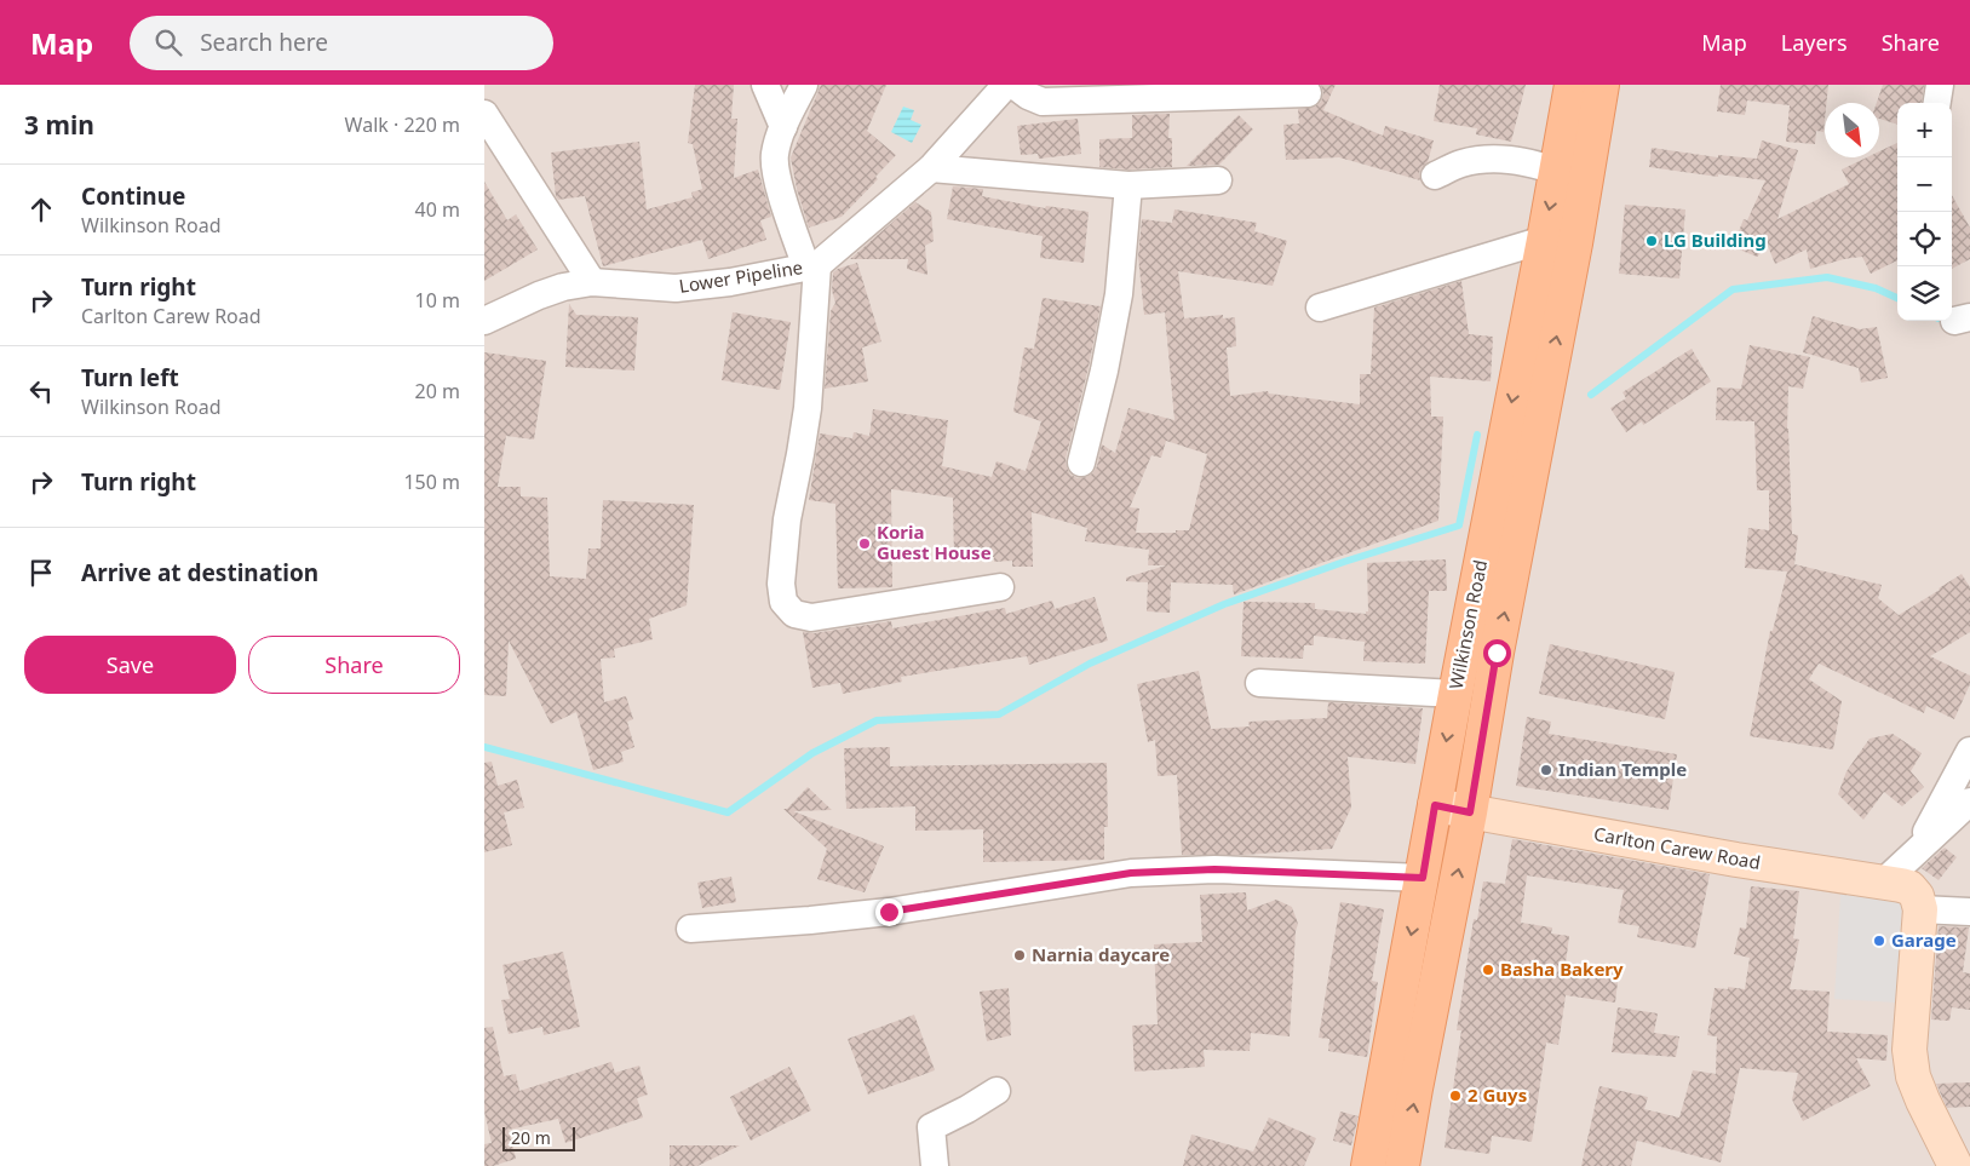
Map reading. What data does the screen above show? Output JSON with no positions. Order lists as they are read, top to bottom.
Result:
{
  "streets": {
    "main road": ["Wilkinson Road"],
    "street": ["Lower Pipeline", "Carlton Carew Road"]
  },
  "crossings": [
    ["Wilkinson Road", "Carlton Carew Road"]
  ],
  "places": [
    "LG Building",
    "Koria Guest House",
    "Indian Temple",
    "Garage",
    "Narnia daycare",
    "Basha Bakery",
    "2 Guys"
  ],
  "scale_bar": "20 m",
  "north": "bottom right",
  "page": {
    "header": "Map",
    "search": "Search here",
    "nav": ["Map", "Layers", "Share"],
    "heading": ["3 min", "Walk · 220 m"],
    "map_buttons": ["+", "−"],
    "list": [
      ["Continue", "Wilkinson Road", "40 m"],
      ["Turn right", "Carlton Carew Road", "10 m"],
      ["Turn left", "Wilkinson Road", "20 m"],
      ["Turn right", "150 m"],
      "Arrive at destination"
    ],
    "buttons": ["Save", "Share"],
    "scale": "20 m"
  }
}
